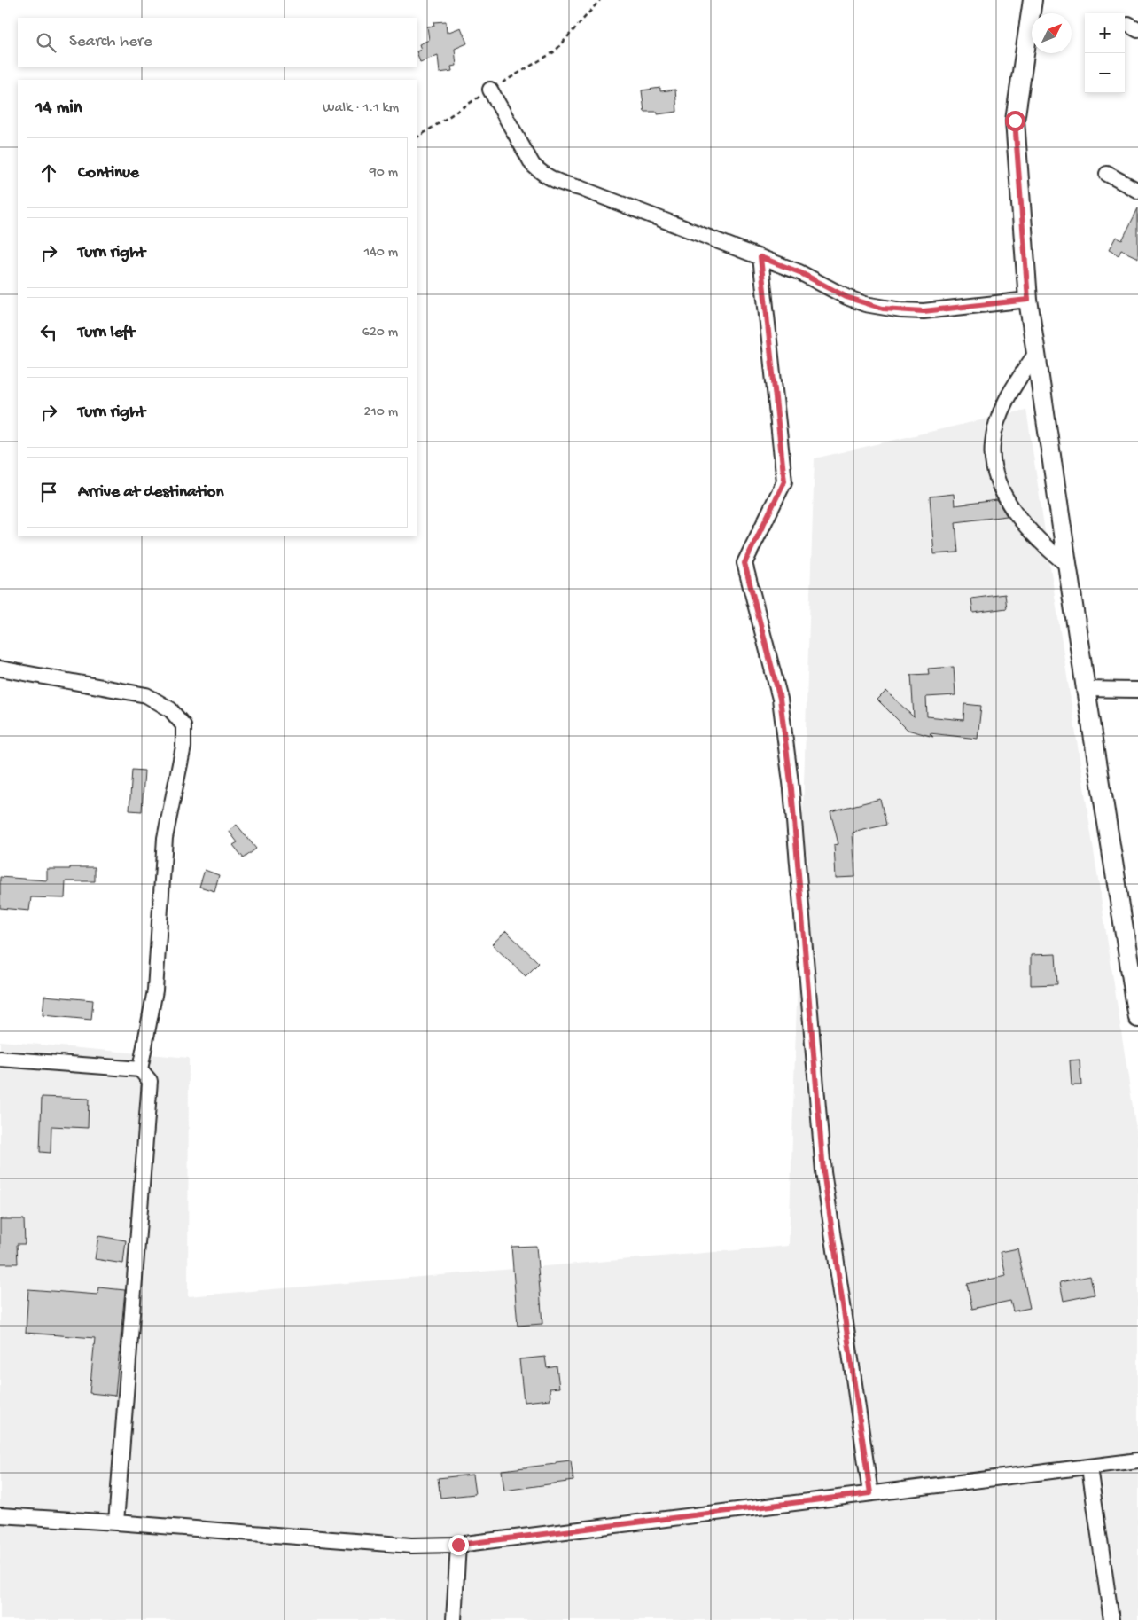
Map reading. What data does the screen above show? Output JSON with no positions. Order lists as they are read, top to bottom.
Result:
{
  "north": "top right",
  "page": {
    "map_buttons": ["+", "−"],
    "search": "Search here",
    "heading": ["14 min", "Walk · 1.1 km"],
    "list": [
      ["Continue", "90 m"],
      ["Turn right", "140 m"],
      ["Turn left", "620 m"],
      ["Turn right", "210 m"],
      "Arrive at destination"
    ]
  }
}
